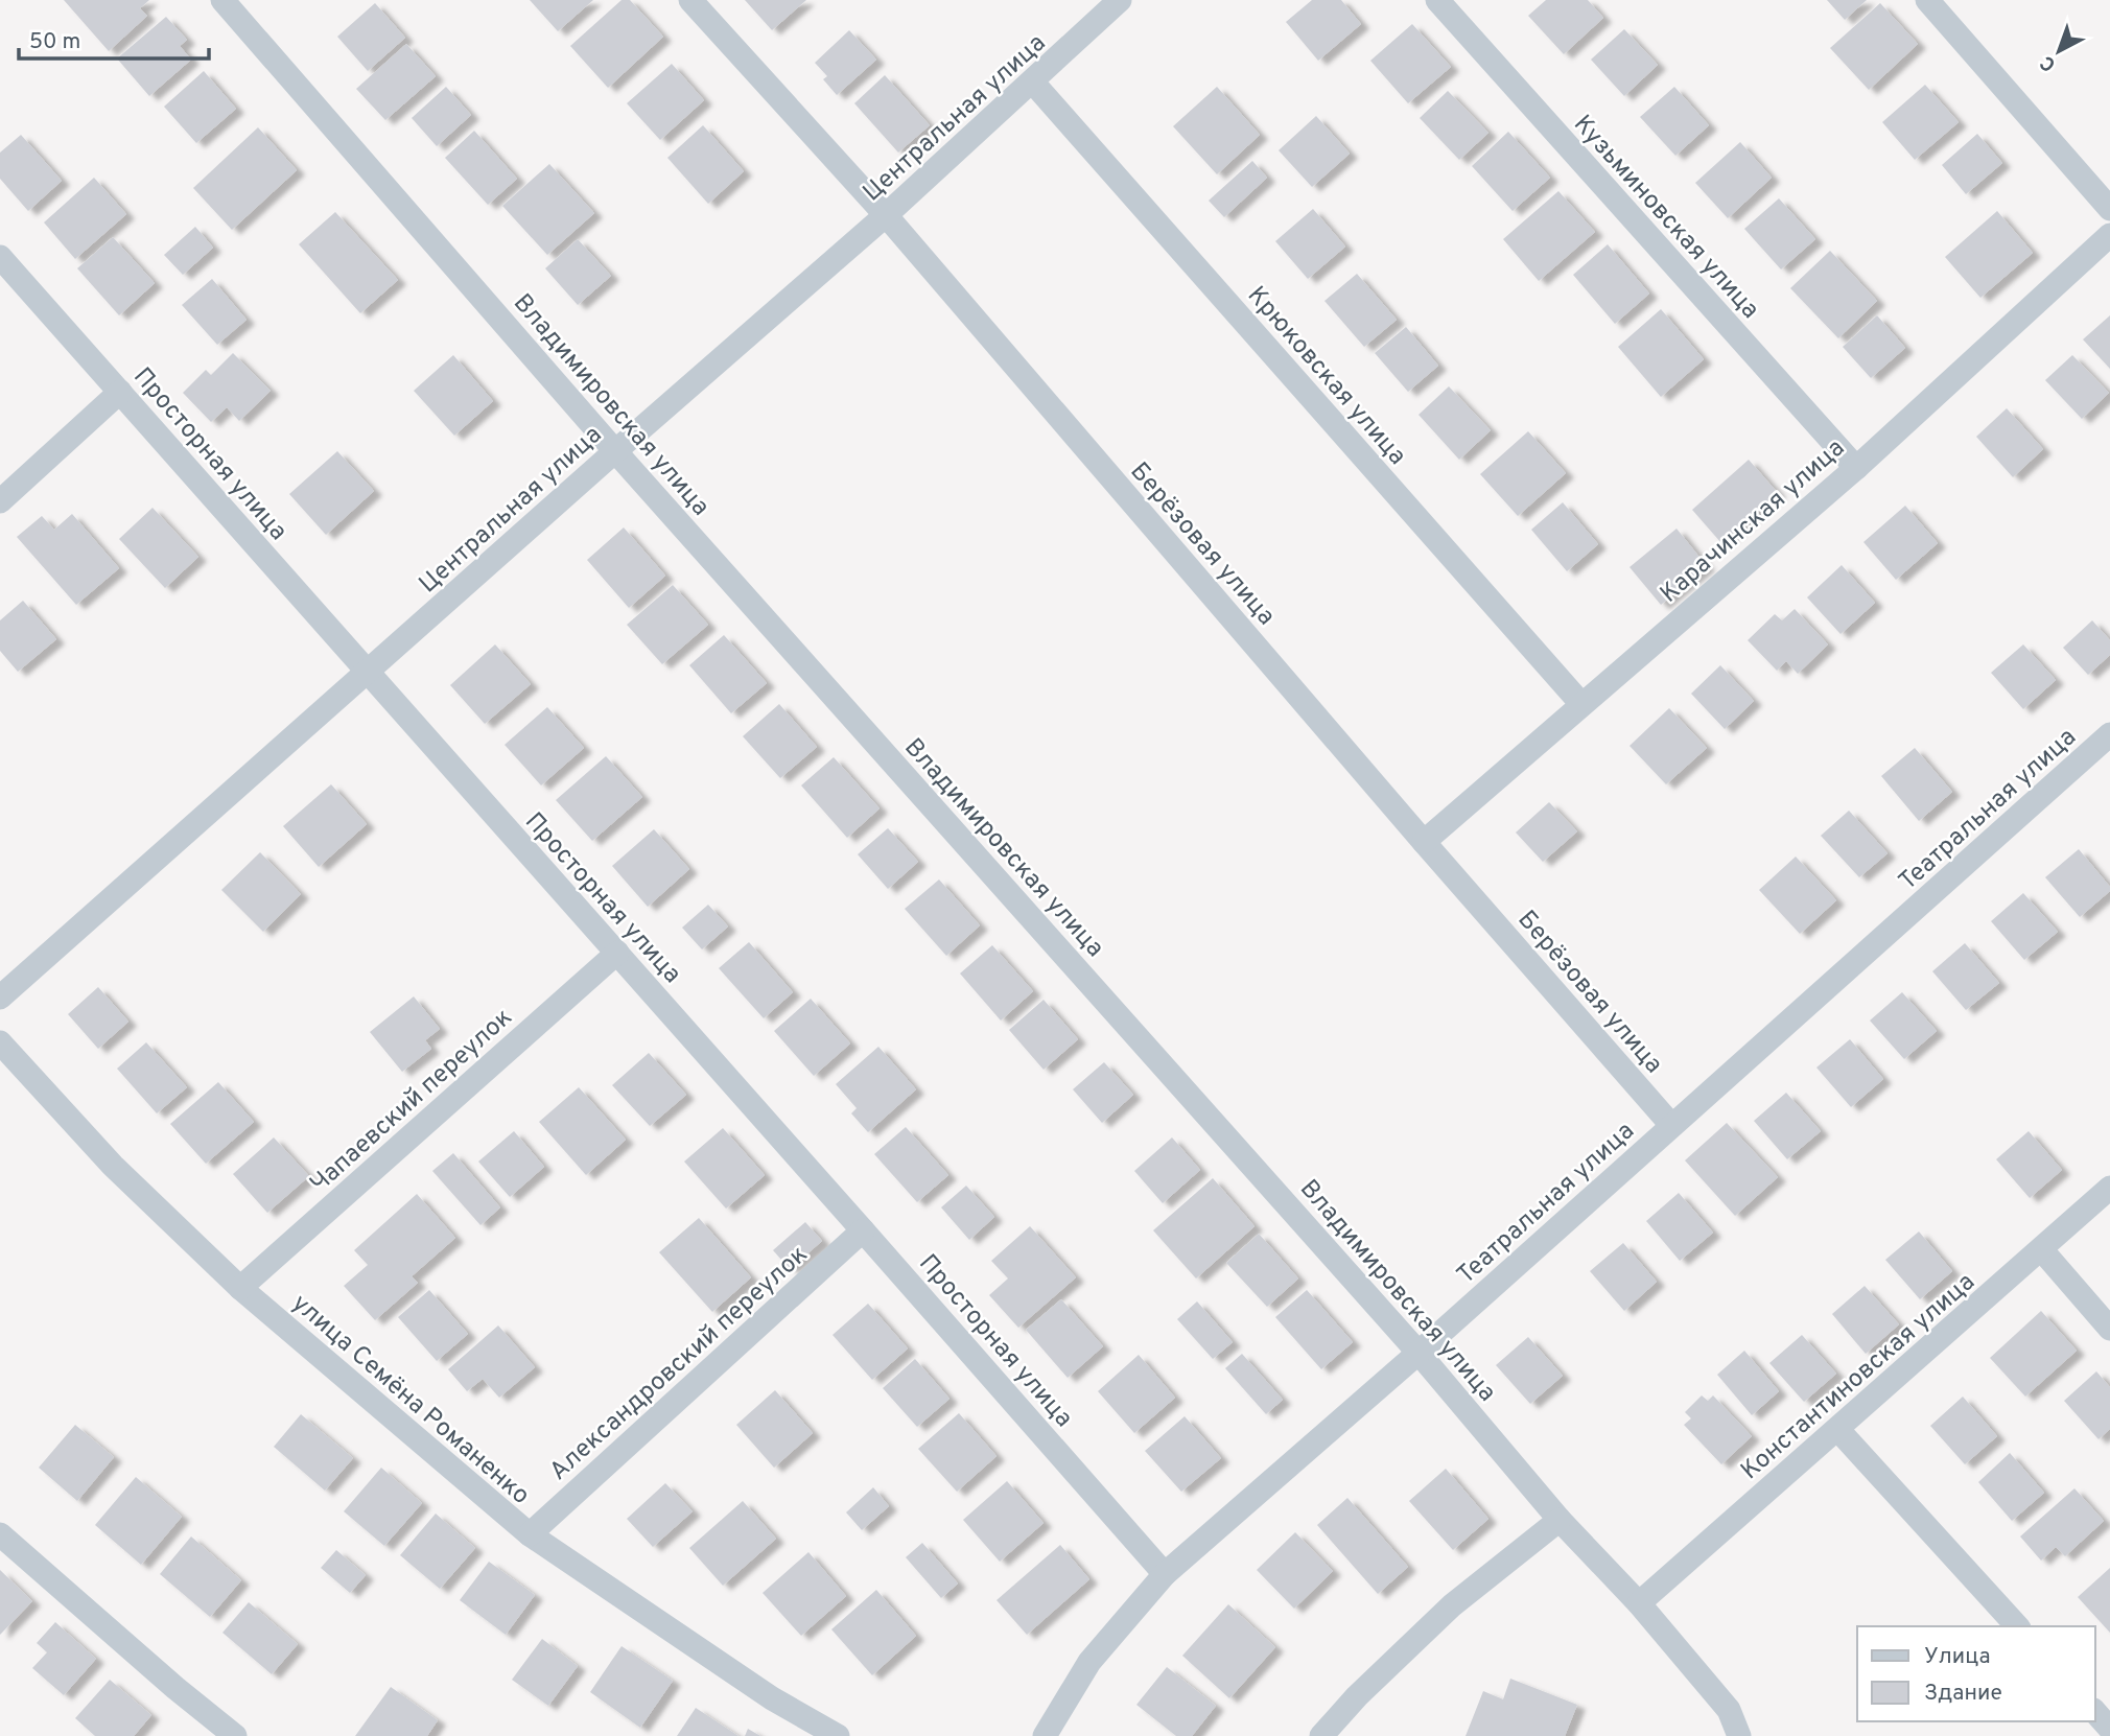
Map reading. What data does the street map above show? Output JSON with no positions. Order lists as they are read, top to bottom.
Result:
{
  "streets": {
    "street": [
      "Центральная улица",
      "Кузьминовская улица",
      "Крюковская улица",
      "Владимировская улица",
      "Просторная улица",
      "Карачинская улица",
      "Берёзовая улица",
      "Театральная улица",
      "Чапаевский переулок",
      "Александровский переулок",
      "Константиновская улица",
      "улица Семёна Романенко"
    ]
  },
  "crossings": [
    ["Центральная улица", "Крюковская улица"],
    ["Центральная улица", "Владимировская улица"],
    ["Центральная улица", "Просторная улица"],
    ["Центральная улица", "Берёзовая улица"],
    ["Кузьминовская улица", "Карачинская улица"],
    ["Крюковская улица", "Карачинская улица"],
    ["Владимировская улица", "Театральная улица"],
    ["Владимировская улица", "Константиновская улица"],
    ["Просторная улица", "Театральная улица"],
    ["Просторная улица", "Чапаевский переулок"],
    ["Просторная улица", "Александровский переулок"],
    ["Карачинская улица", "Берёзовая улица"],
    ["Берёзовая улица", "Театральная улица"],
    ["Чапаевский переулок", "улица Семёна Романенко"],
    ["Александровский переулок", "улица Семёна Романенко"]
  ],
  "legend": ["Улица", "Здание"],
  "scale_bar": "50 m",
  "north": "bottom left"
}
